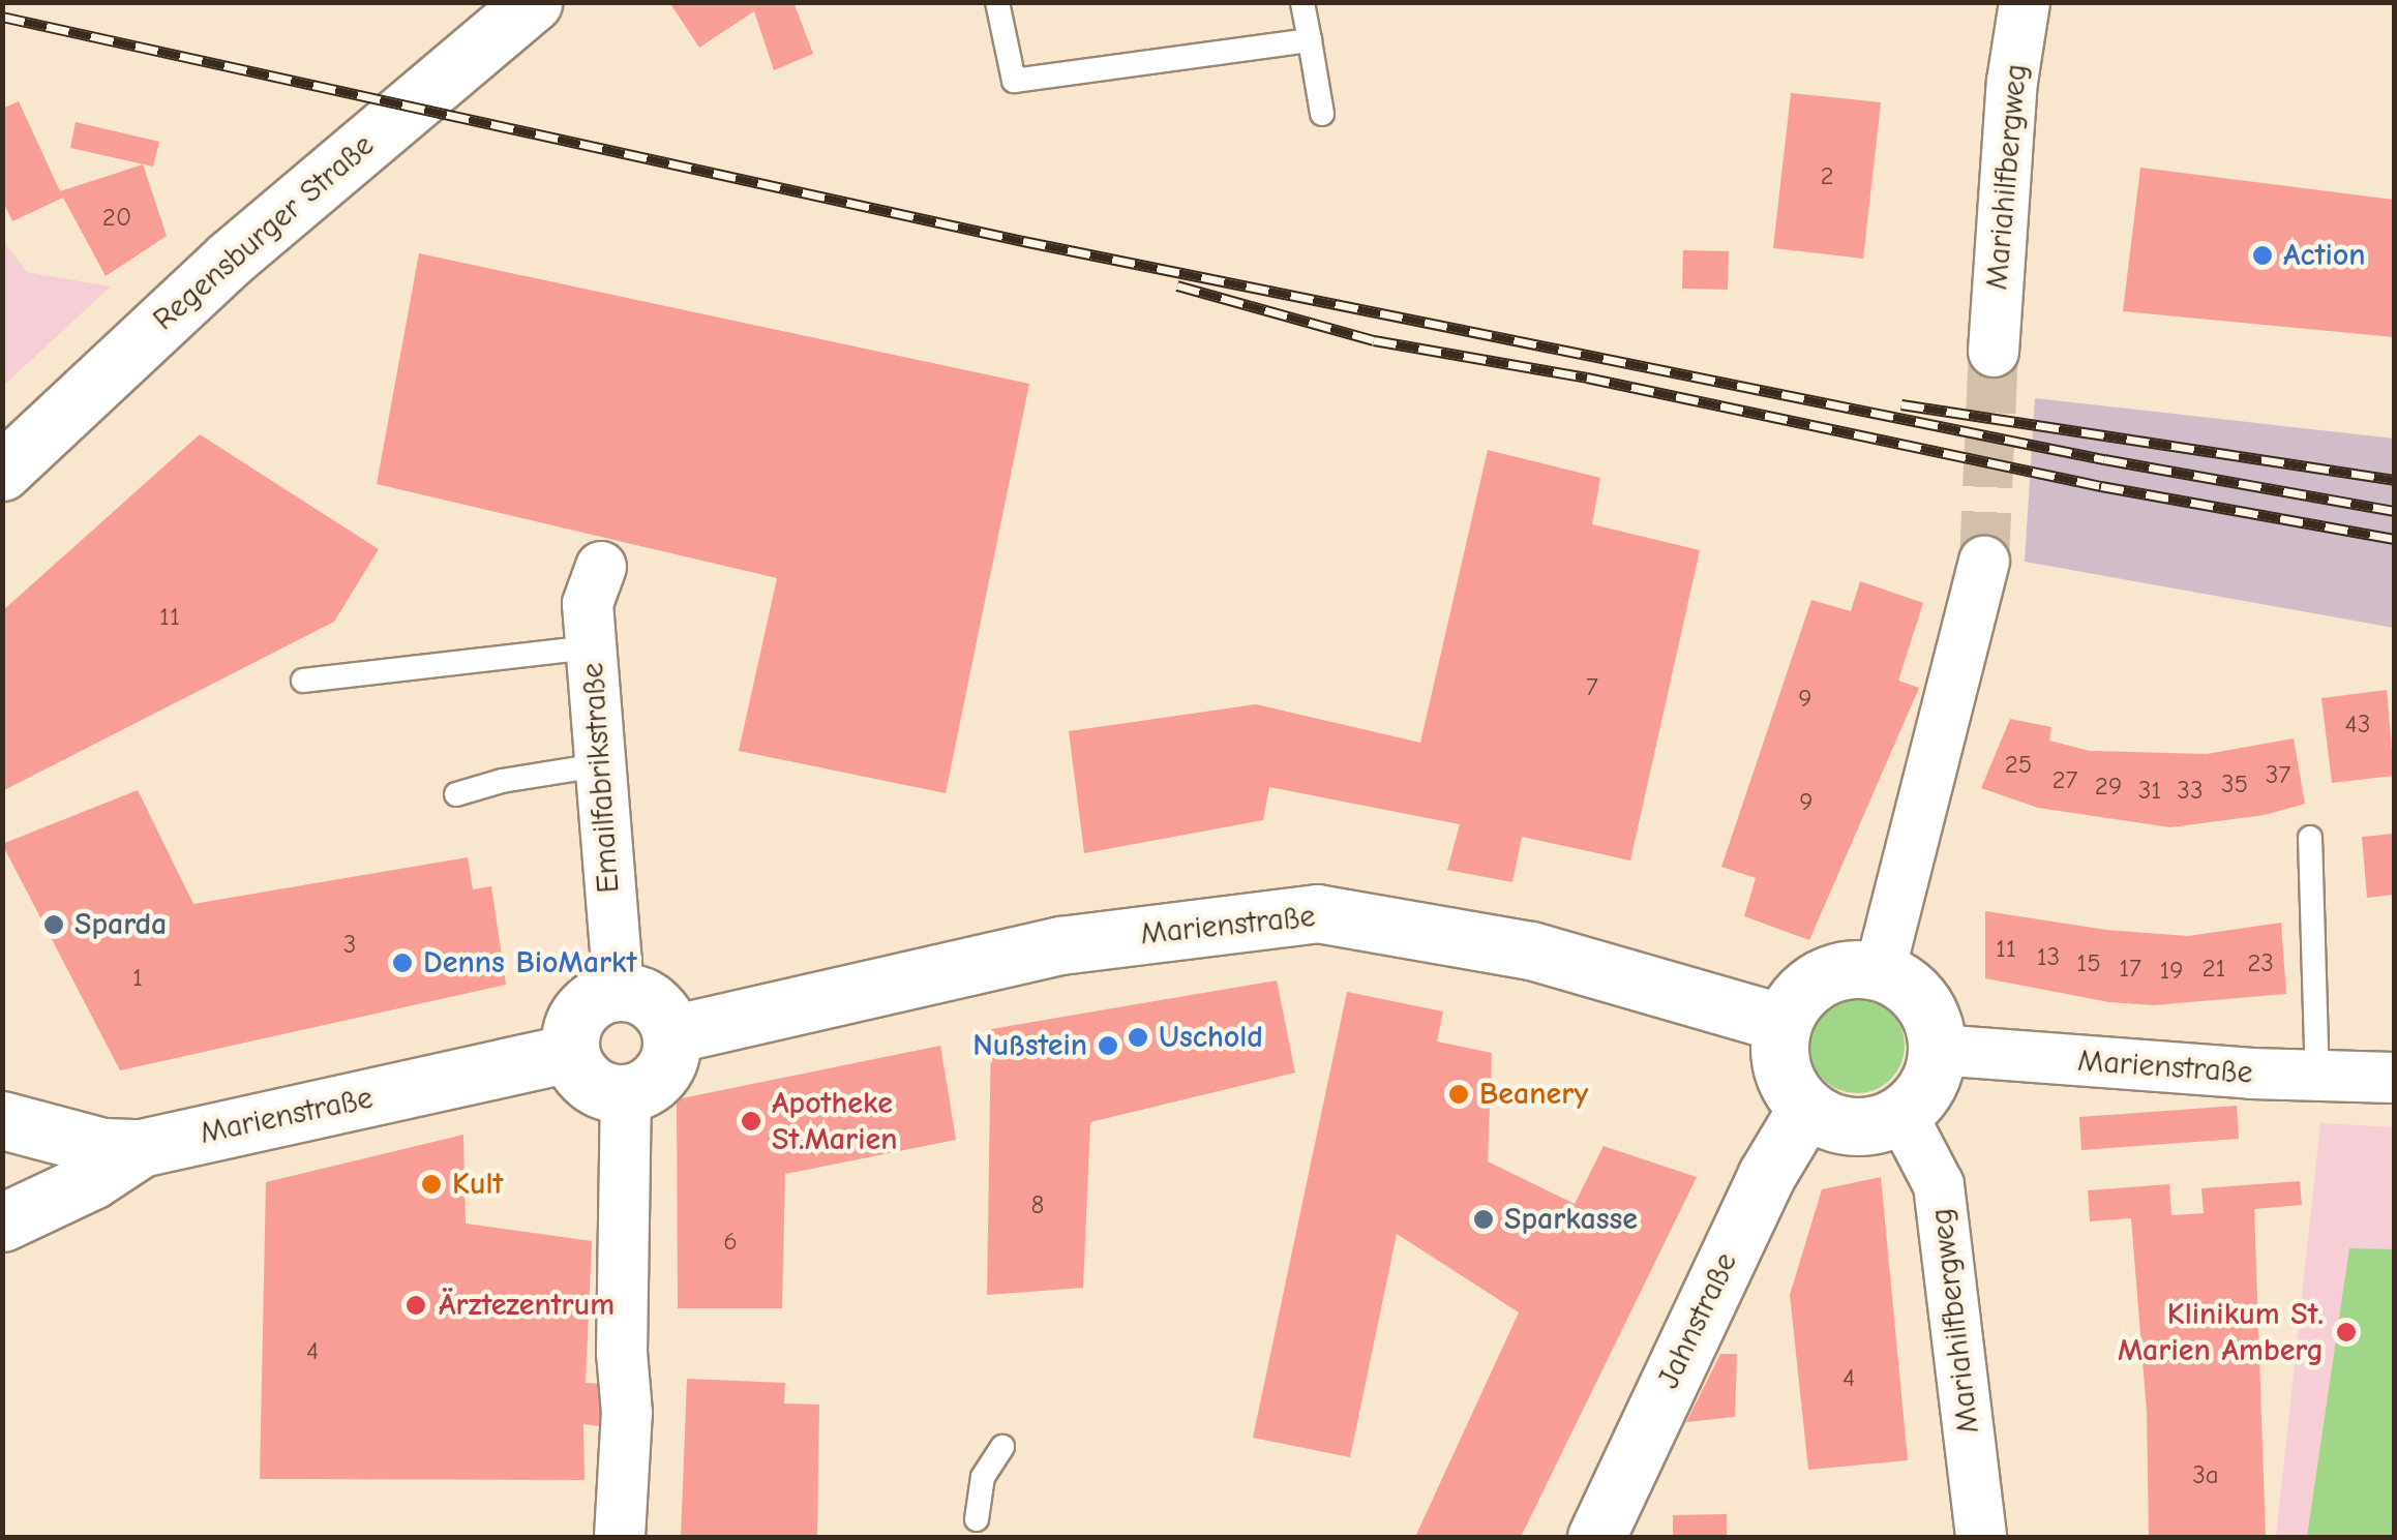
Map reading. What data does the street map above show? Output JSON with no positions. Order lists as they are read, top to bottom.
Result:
{
  "streets": {
    "street": [
      "Mariahilfbergweg",
      "Regensburger Straße",
      "Emailfabrikstraße",
      "Marienstraße",
      "Jahnstraße"
    ]
  },
  "crossings": [
    ["Mariahilfbergweg", "Marienstraße"],
    ["Mariahilfbergweg", "Jahnstraße"],
    ["Emailfabrikstraße", "Marienstraße"],
    ["Marienstraße", "Jahnstraße"]
  ],
  "places": [
    "Action",
    "Sparda",
    "Denns BioMarkt",
    "Uschold",
    "Nußstein",
    "Beanery",
    "Apotheke St.Marien",
    "Kult",
    "Sparkasse",
    "Ärztezentrum",
    "Klinikum St. Marien Amberg"
  ],
  "house_numbers": [
    "2",
    "20",
    "11",
    "7",
    "9",
    "43",
    "25",
    "37",
    "27",
    "35",
    "29",
    "31",
    "33",
    "9",
    "3",
    "11",
    "13",
    "15",
    "23",
    "17",
    "21",
    "19",
    "1",
    "8",
    "6",
    "4",
    "4",
    "3a"
  ]
}
